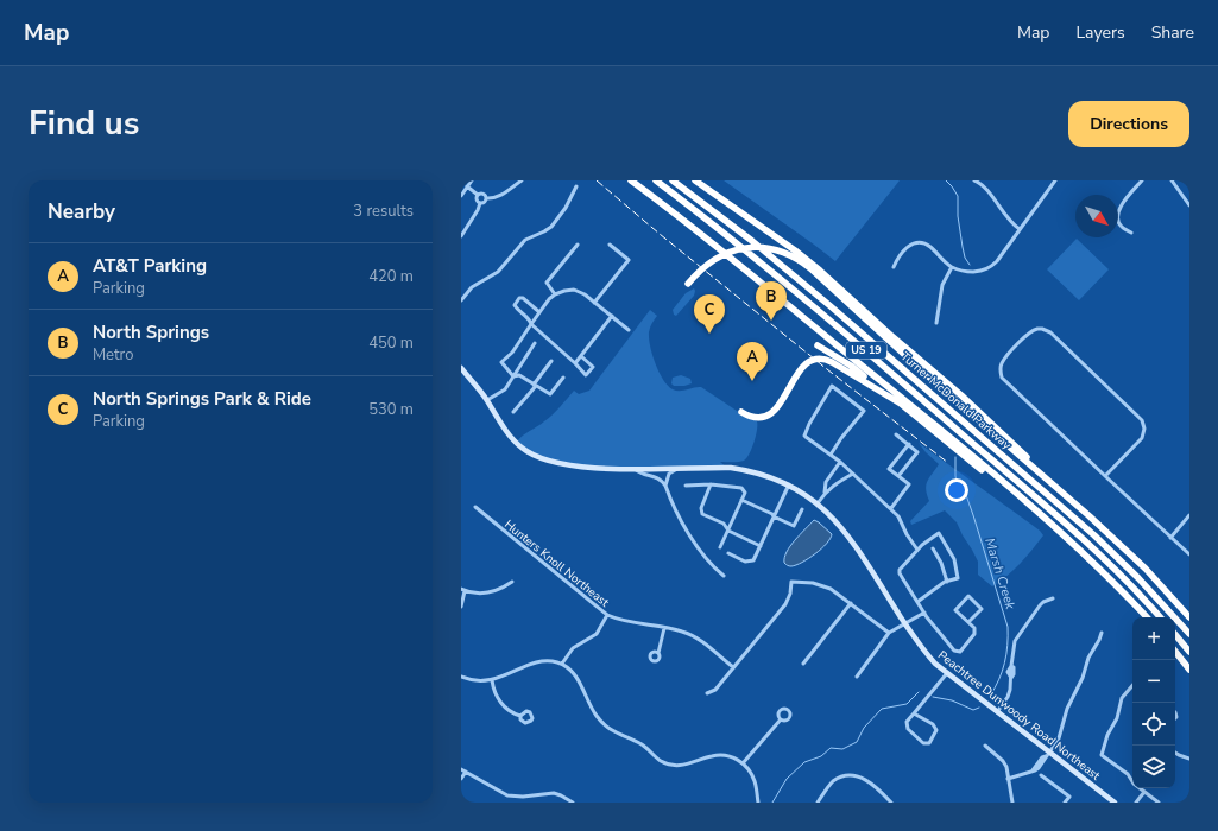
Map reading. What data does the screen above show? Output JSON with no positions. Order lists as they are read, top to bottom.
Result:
{
  "streets": {
    "highway": ["US 19", "Turner McDonald Parkway"],
    "street": ["Hunters Knoll Northeast", "Peachtree Dunwoody Road Northeast"]
  },
  "water": ["Marsh Creek"],
  "north": "bottom right",
  "page": {
    "header": "Map",
    "nav": ["Map", "Layers", "Share"],
    "title": "Find us",
    "buttons": "Directions",
    "heading": ["Nearby", "3 results"],
    "list": [
      {
        "mark": "A",
        "name": "AT&T Parking",
        "note": "Parking",
        "value": "420 m"
      },
      {
        "mark": "B",
        "name": "North Springs",
        "note": "Metro",
        "value": "450 m"
      },
      {
        "mark": "C",
        "name": "North Springs Park & Ride",
        "note": "Parking",
        "value": "530 m"
      }
    ],
    "pins": ["B", "C", "A"],
    "map_buttons": ["+", "−"]
  }
}
